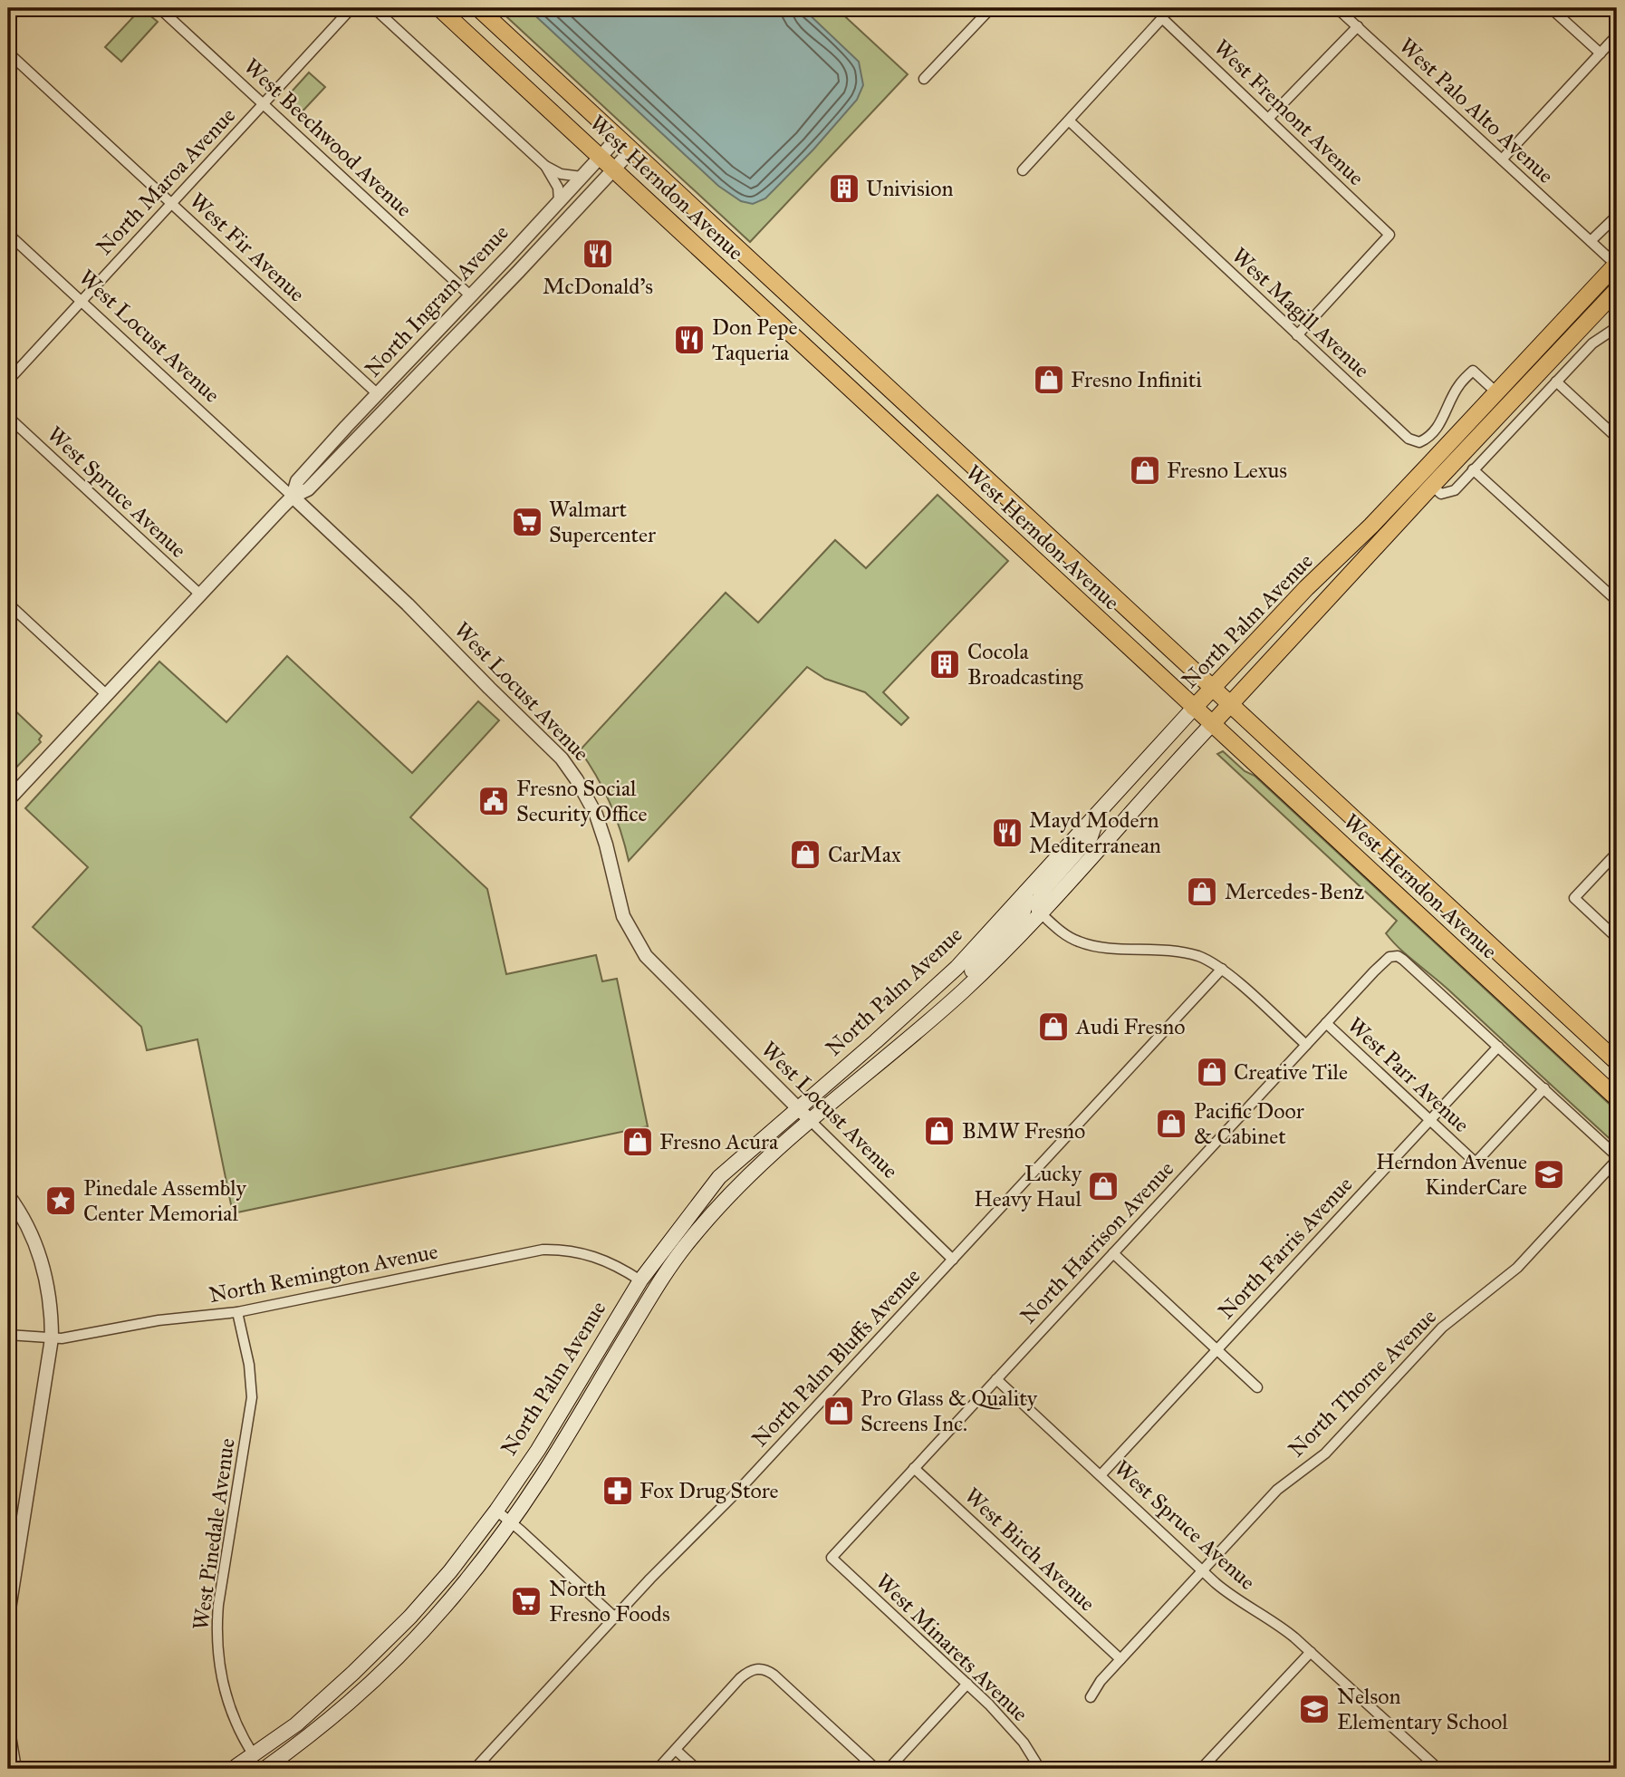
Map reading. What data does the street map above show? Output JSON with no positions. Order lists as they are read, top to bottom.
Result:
{
  "streets": {
    "main road": ["West Herndon Avenue", "North Palm Avenue"],
    "street": [
      "West Palo Alto Avenue",
      "West Fremont Avenue",
      "West Beechwood Avenue",
      "North Maroa Avenue",
      "West Fir Avenue",
      "North Ingram Avenue",
      "West Magill Avenue",
      "West Locust Avenue",
      "West Spruce Avenue",
      "West Parr Avenue",
      "North Harrison Avenue",
      "North Farris Avenue",
      "North Remington Avenue",
      "North Palm Bluffs Avenue",
      "North Thorne Avenue",
      "West Pinedale Avenue",
      "West Birch Avenue",
      "West Minarets Avenue"
    ]
  },
  "crossings": [
    ["West Palo Alto Avenue", "North Palm Avenue"],
    ["West Fremont Avenue", "West Magill Avenue"],
    ["West Beechwood Avenue", "North Maroa Avenue"],
    ["West Beechwood Avenue", "North Ingram Avenue"],
    ["North Maroa Avenue", "West Fir Avenue"],
    ["North Maroa Avenue", "West Locust Avenue"],
    ["West Herndon Avenue", "North Ingram Avenue"],
    ["West Herndon Avenue", "North Palm Avenue"],
    ["West Fir Avenue", "North Ingram Avenue"],
    ["North Ingram Avenue", "West Locust Avenue"],
    ["North Ingram Avenue", "West Spruce Avenue"],
    ["West Magill Avenue", "North Palm Avenue"],
    ["West Locust Avenue", "North Palm Avenue"],
    ["West Locust Avenue", "North Palm Bluffs Avenue"],
    ["West Spruce Avenue", "North Harrison Avenue"],
    ["West Spruce Avenue", "North Farris Avenue"],
    ["West Spruce Avenue", "North Thorne Avenue"],
    ["North Palm Avenue", "North Remington Avenue"],
    ["North Palm Avenue", "West Pinedale Avenue"],
    ["West Parr Avenue", "North Harrison Avenue"],
    ["West Parr Avenue", "North Farris Avenue"],
    ["North Harrison Avenue", "North Farris Avenue"],
    ["North Harrison Avenue", "West Birch Avenue"],
    ["North Harrison Avenue", "West Minarets Avenue"],
    ["North Remington Avenue", "West Pinedale Avenue"],
    ["North Thorne Avenue", "West Birch Avenue"]
  ],
  "places": {
    "building": ["Univision", "Cocola Broadcasting"],
    "restaurant": ["McDonald's", "Don Pepe Taqueria", "Mayd Modern Mediterranean"],
    "shop": [
      "Fresno Infiniti",
      "Fresno Lexus",
      "CarMax",
      "Mercedes-Benz",
      "Audi Fresno",
      "Creative Tile",
      "Pacific Door & Cabinet",
      "BMW Fresno",
      "Fresno Acura",
      "Lucky Heavy Haul",
      "Pro Glass & Quality Screens Inc."
    ],
    "supermarket": ["Walmart Supercenter", "North Fresno Foods"],
    "public building": ["Fresno Social Security Office"],
    "school or university": ["Herndon Avenue KinderCare", "Nelson Elementary School"],
    "place": ["Pinedale Assembly Center Memorial"],
    "pharmacy": ["Fox Drug Store"]
  }
}
